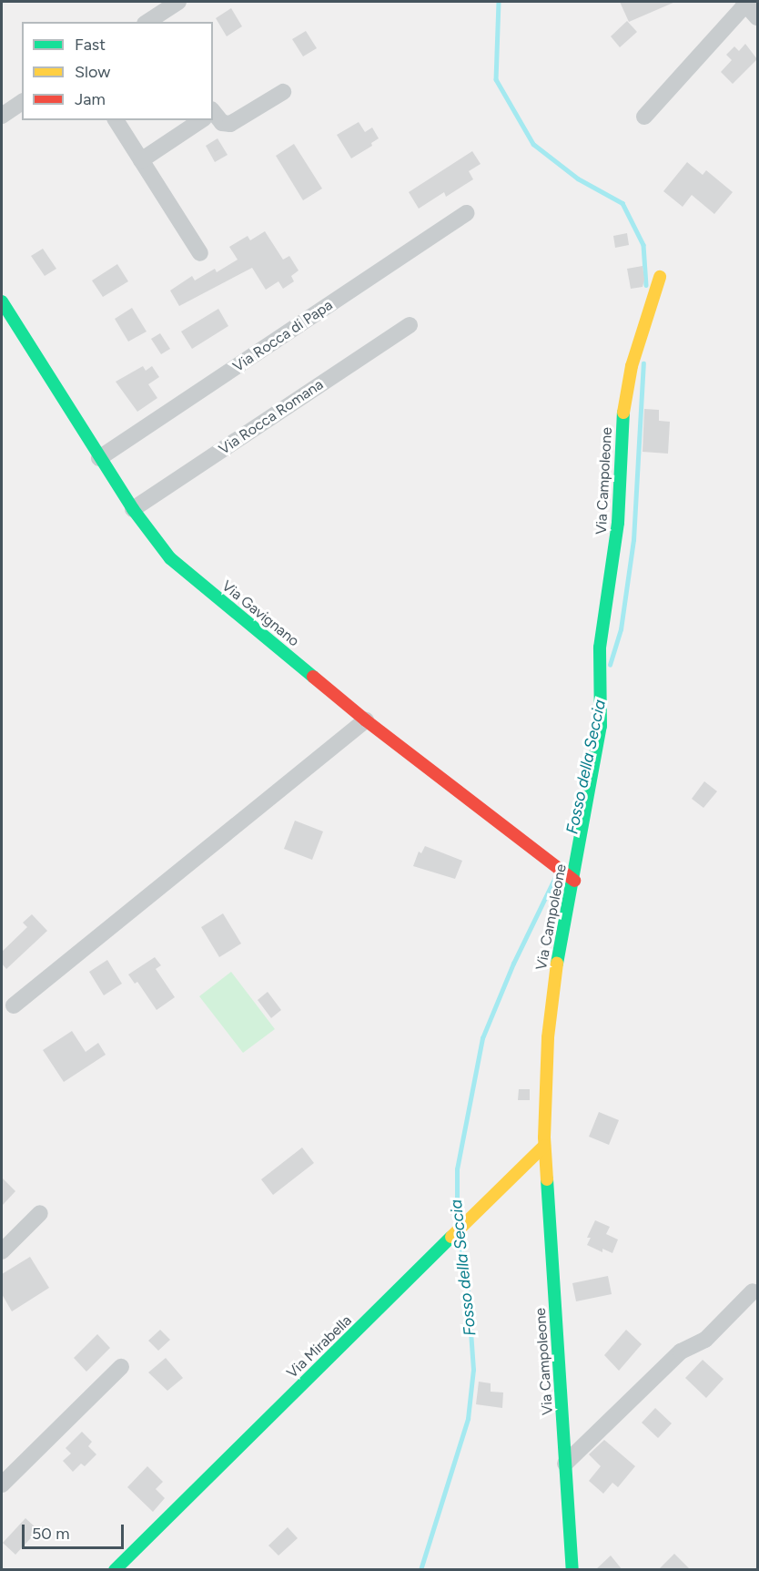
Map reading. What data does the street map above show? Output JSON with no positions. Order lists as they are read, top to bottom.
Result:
{
  "streets": {
    "street": [
      "Via Rocca di Papa",
      "Via Rocca Romana",
      "Via Campoleone",
      "Via Gavignano",
      "Via Mirabella"
    ]
  },
  "crossings": [
    ["Via Rocca di Papa", "Via Gavignano"],
    ["Via Rocca Romana", "Via Gavignano"],
    ["Via Campoleone", "Via Gavignano"],
    ["Via Campoleone", "Via Mirabella"]
  ],
  "water": ["Fosso della Seccia"],
  "legend": ["Fast", "Slow", "Jam"],
  "scale_bar": "50 m"
}
